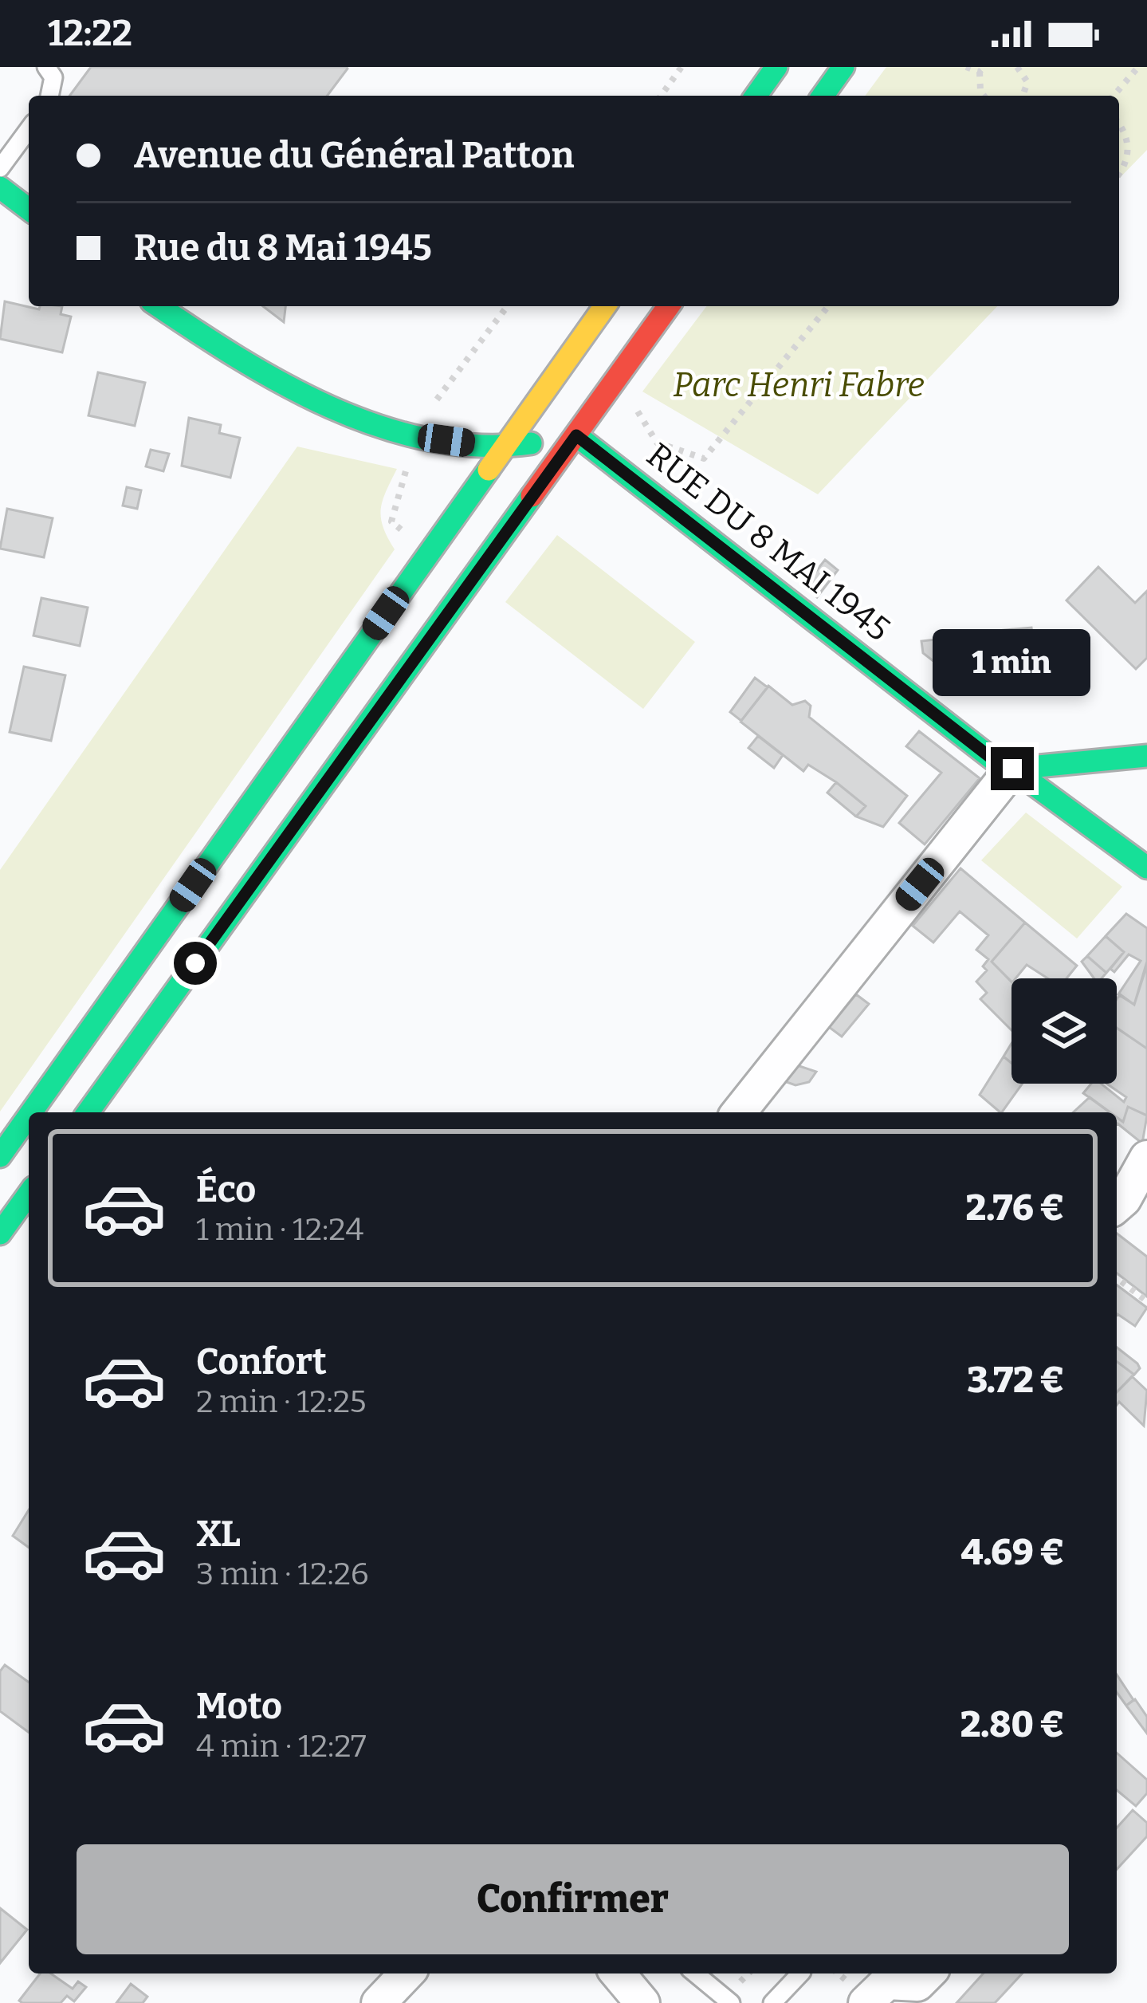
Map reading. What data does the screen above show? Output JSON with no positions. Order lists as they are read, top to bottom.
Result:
{
  "streets": {
    "main road": ["RUE DU 8 MAI 1945"]
  },
  "parks": ["Parc Henri Fabre"],
  "page": {
    "status": "12:22",
    "banner": ["Avenue du Général Patton", "Rue du 8 Mai 1945"],
    "bubble": "1 min",
    "list": [
      {
        "name": "Éco",
        "note": "1 min · 12:24",
        "value": "2.76 €"
      },
      {
        "name": "Confort",
        "note": "2 min · 12:25",
        "value": "3.72 €"
      },
      {
        "name": "XL",
        "note": "3 min · 12:26",
        "value": "4.69 €"
      },
      {
        "name": "Moto",
        "note": "4 min · 12:27",
        "value": "2.80 €"
      }
    ],
    "buttons": "Confirmer"
  }
}
